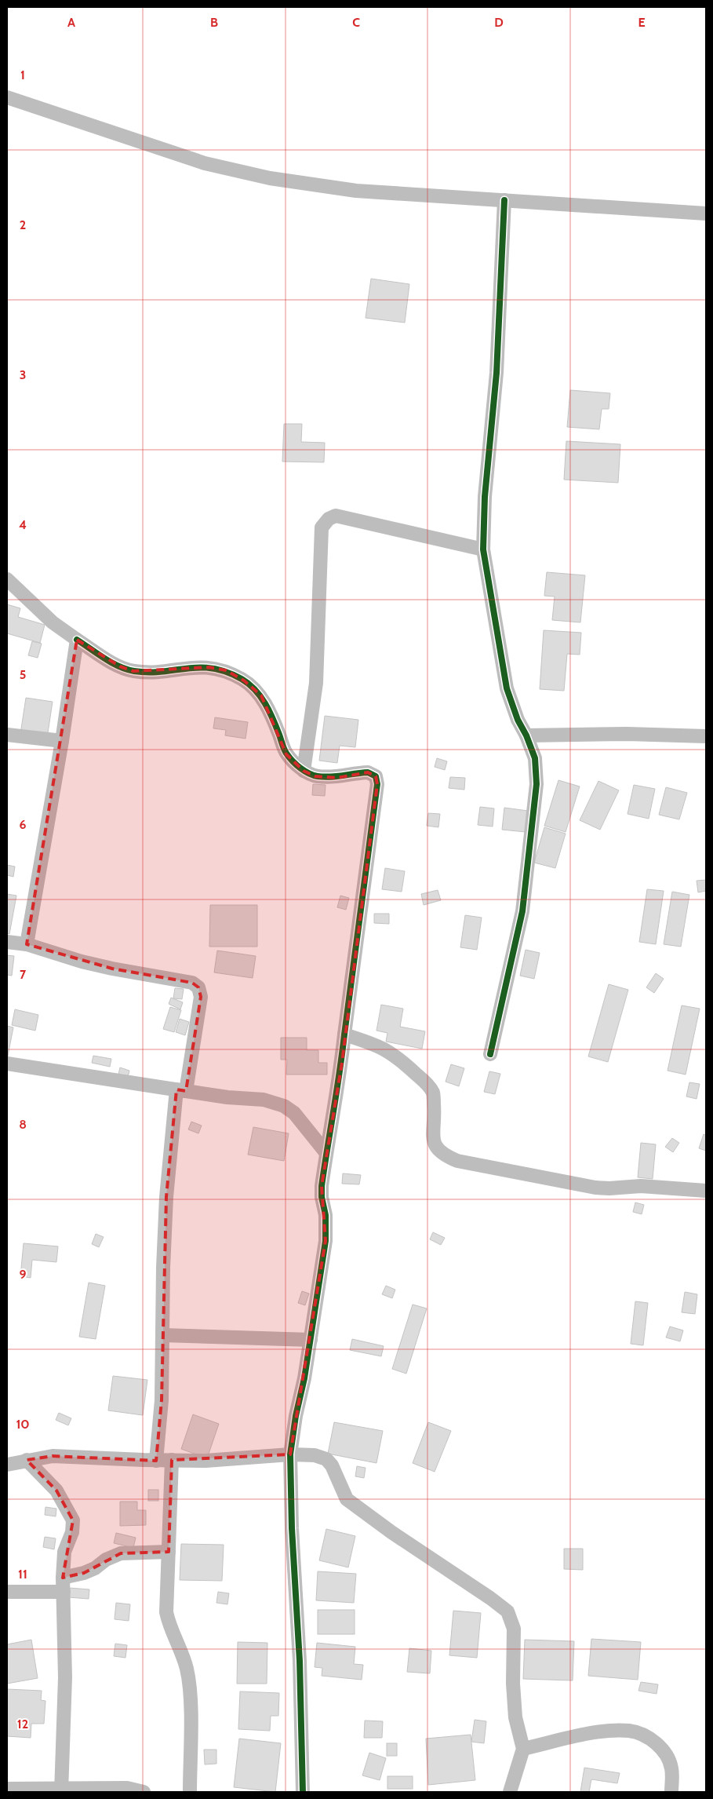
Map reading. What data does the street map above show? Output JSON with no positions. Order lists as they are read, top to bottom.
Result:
{
  "grid": {
    "columns": [
      "A",
      "B",
      "C",
      "D",
      "E"
    ],
    "rows": [
      "1",
      "2",
      "3",
      "4",
      "5",
      "6",
      "7",
      "8",
      "9",
      "10",
      "11",
      "12"
    ]
  }
}
